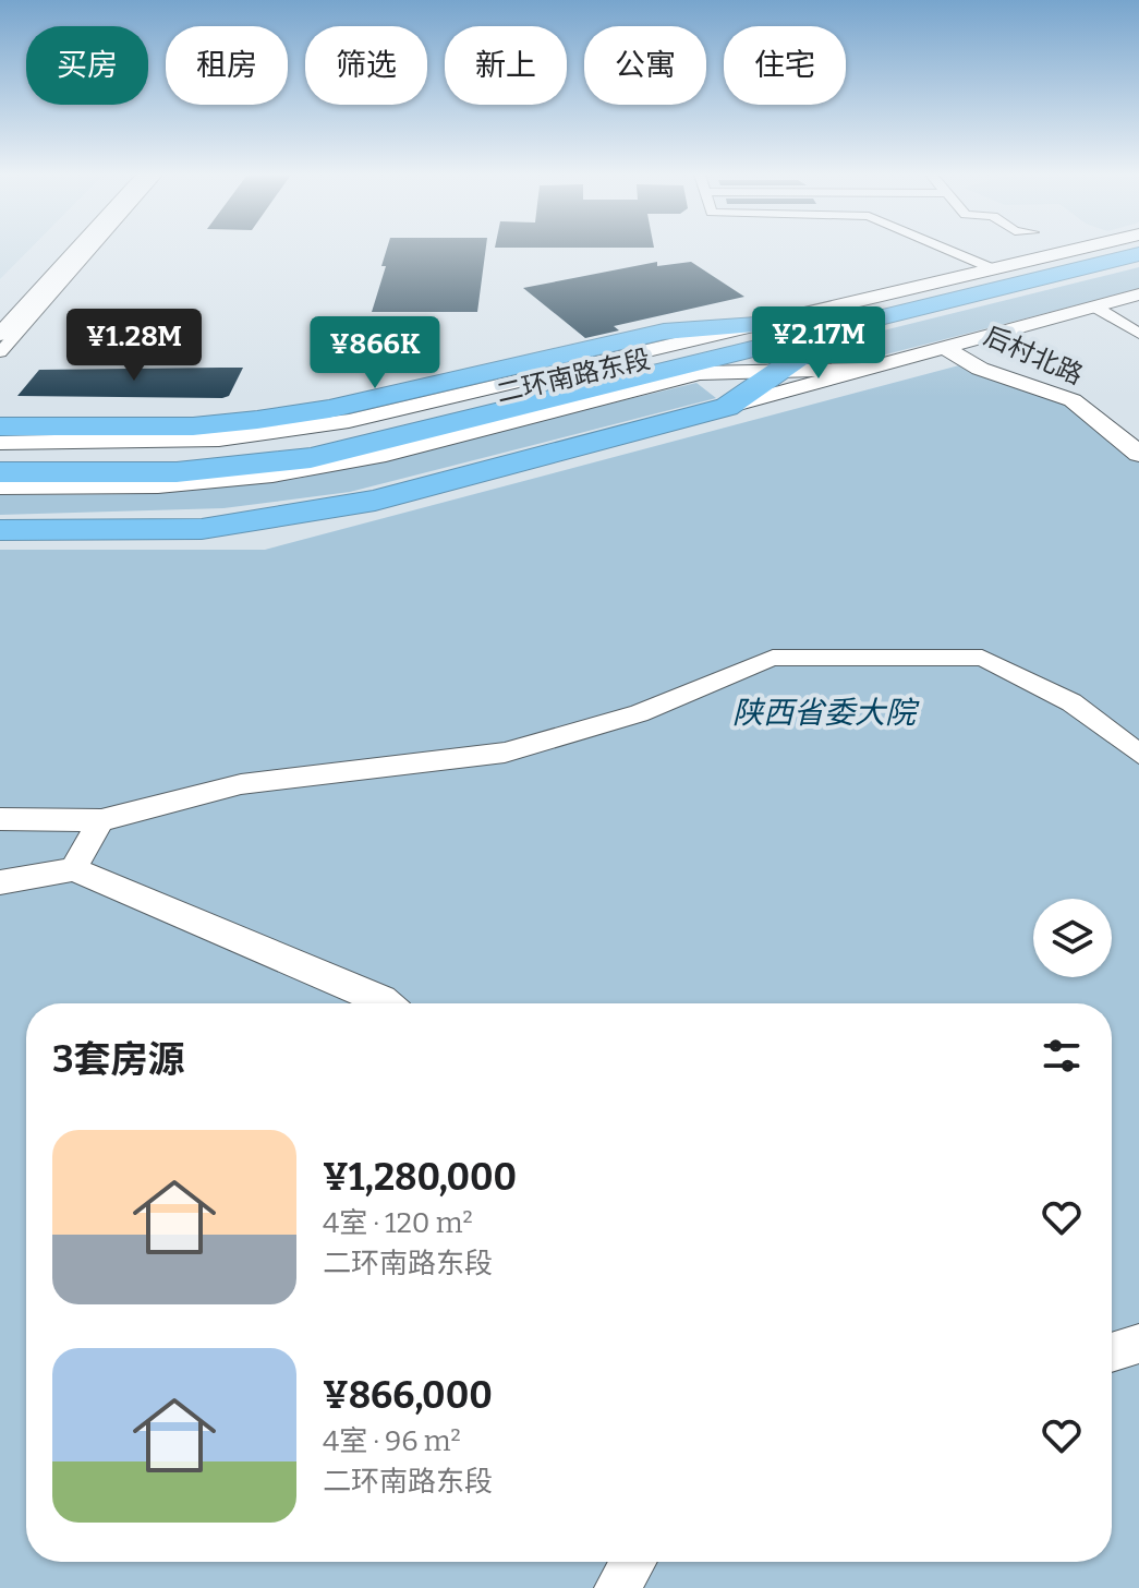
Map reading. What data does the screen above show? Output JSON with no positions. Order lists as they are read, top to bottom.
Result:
{
  "streets": {
    "highway": ["二环南路东段"],
    "main road": ["后村北路"]
  },
  "parks": ["陕西省委大院"],
  "page": {
    "chip": [
      "买房",
      "租房",
      "筛选",
      "新上",
      "公寓",
      "住宅"
    ],
    "price": ["¥2.17M", "¥1.28M", "¥866K"],
    "heading": "3套房源",
    "list": [
      {
        "name": "¥1,280,000",
        "note": "4室 · 120 m² · 二环南路东段"
      },
      {
        "name": "¥866,000",
        "note": "4室 · 96 m² · 二环南路东段"
      }
    ]
  }
}
